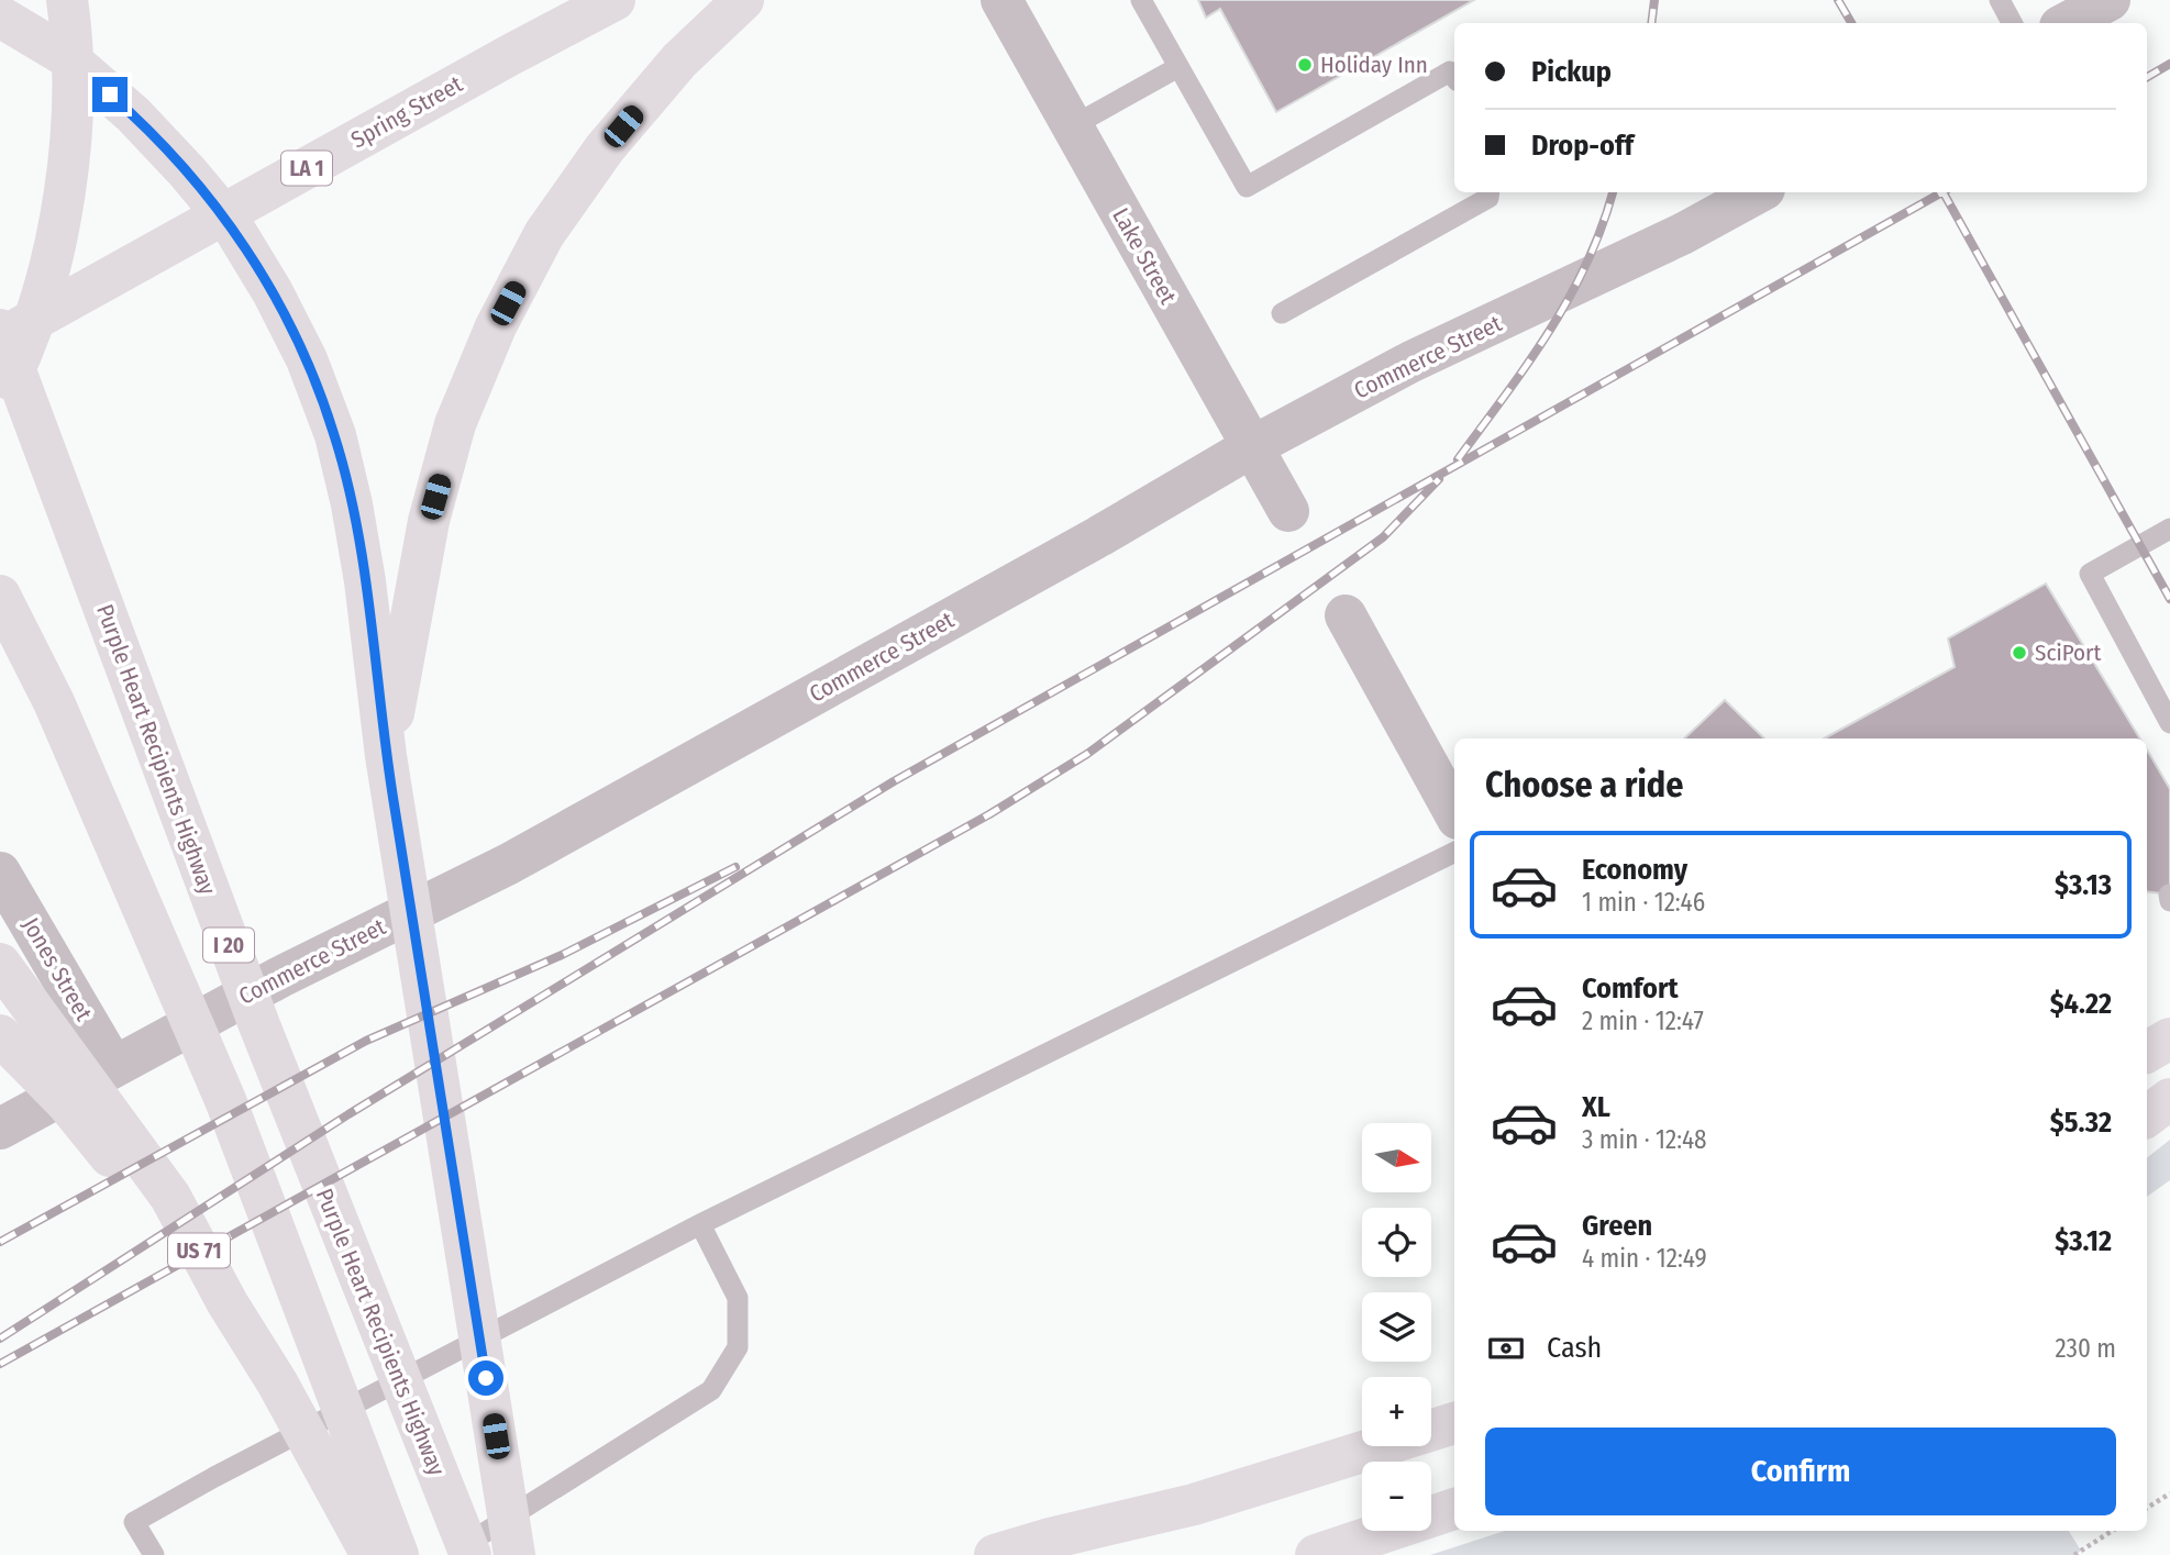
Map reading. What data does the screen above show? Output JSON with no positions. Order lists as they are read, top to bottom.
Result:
{
  "streets": {
    "main road": [
      "Spring Street",
      "LA 1",
      "Purple Heart Recipients Highway",
      "I 20",
      "US 71"
    ],
    "street": ["Lake Street", "Commerce Street", "Jones Street"]
  },
  "crossings": [
    ["Lake Street", "Commerce Street"],
    ["Commerce Street", "Jones Street"]
  ],
  "places": ["Holiday Inn", "SciPort"],
  "north": "right",
  "page": {
    "banner": ["Pickup", "Drop-off"],
    "heading": "Choose a ride",
    "list": [
      {
        "name": "Economy",
        "note": "1 min · 12:46",
        "value": "$3.13"
      },
      {
        "name": "Comfort",
        "note": "2 min · 12:47",
        "value": "$4.22"
      },
      {
        "name": "XL",
        "note": "3 min · 12:48",
        "value": "$5.32"
      },
      {
        "name": "Green",
        "note": "4 min · 12:49",
        "value": "$3.12"
      }
    ],
    "map_buttons": ["+", "−"],
    "pay": ["Cash", "230 m"],
    "buttons": "Confirm"
  }
}
